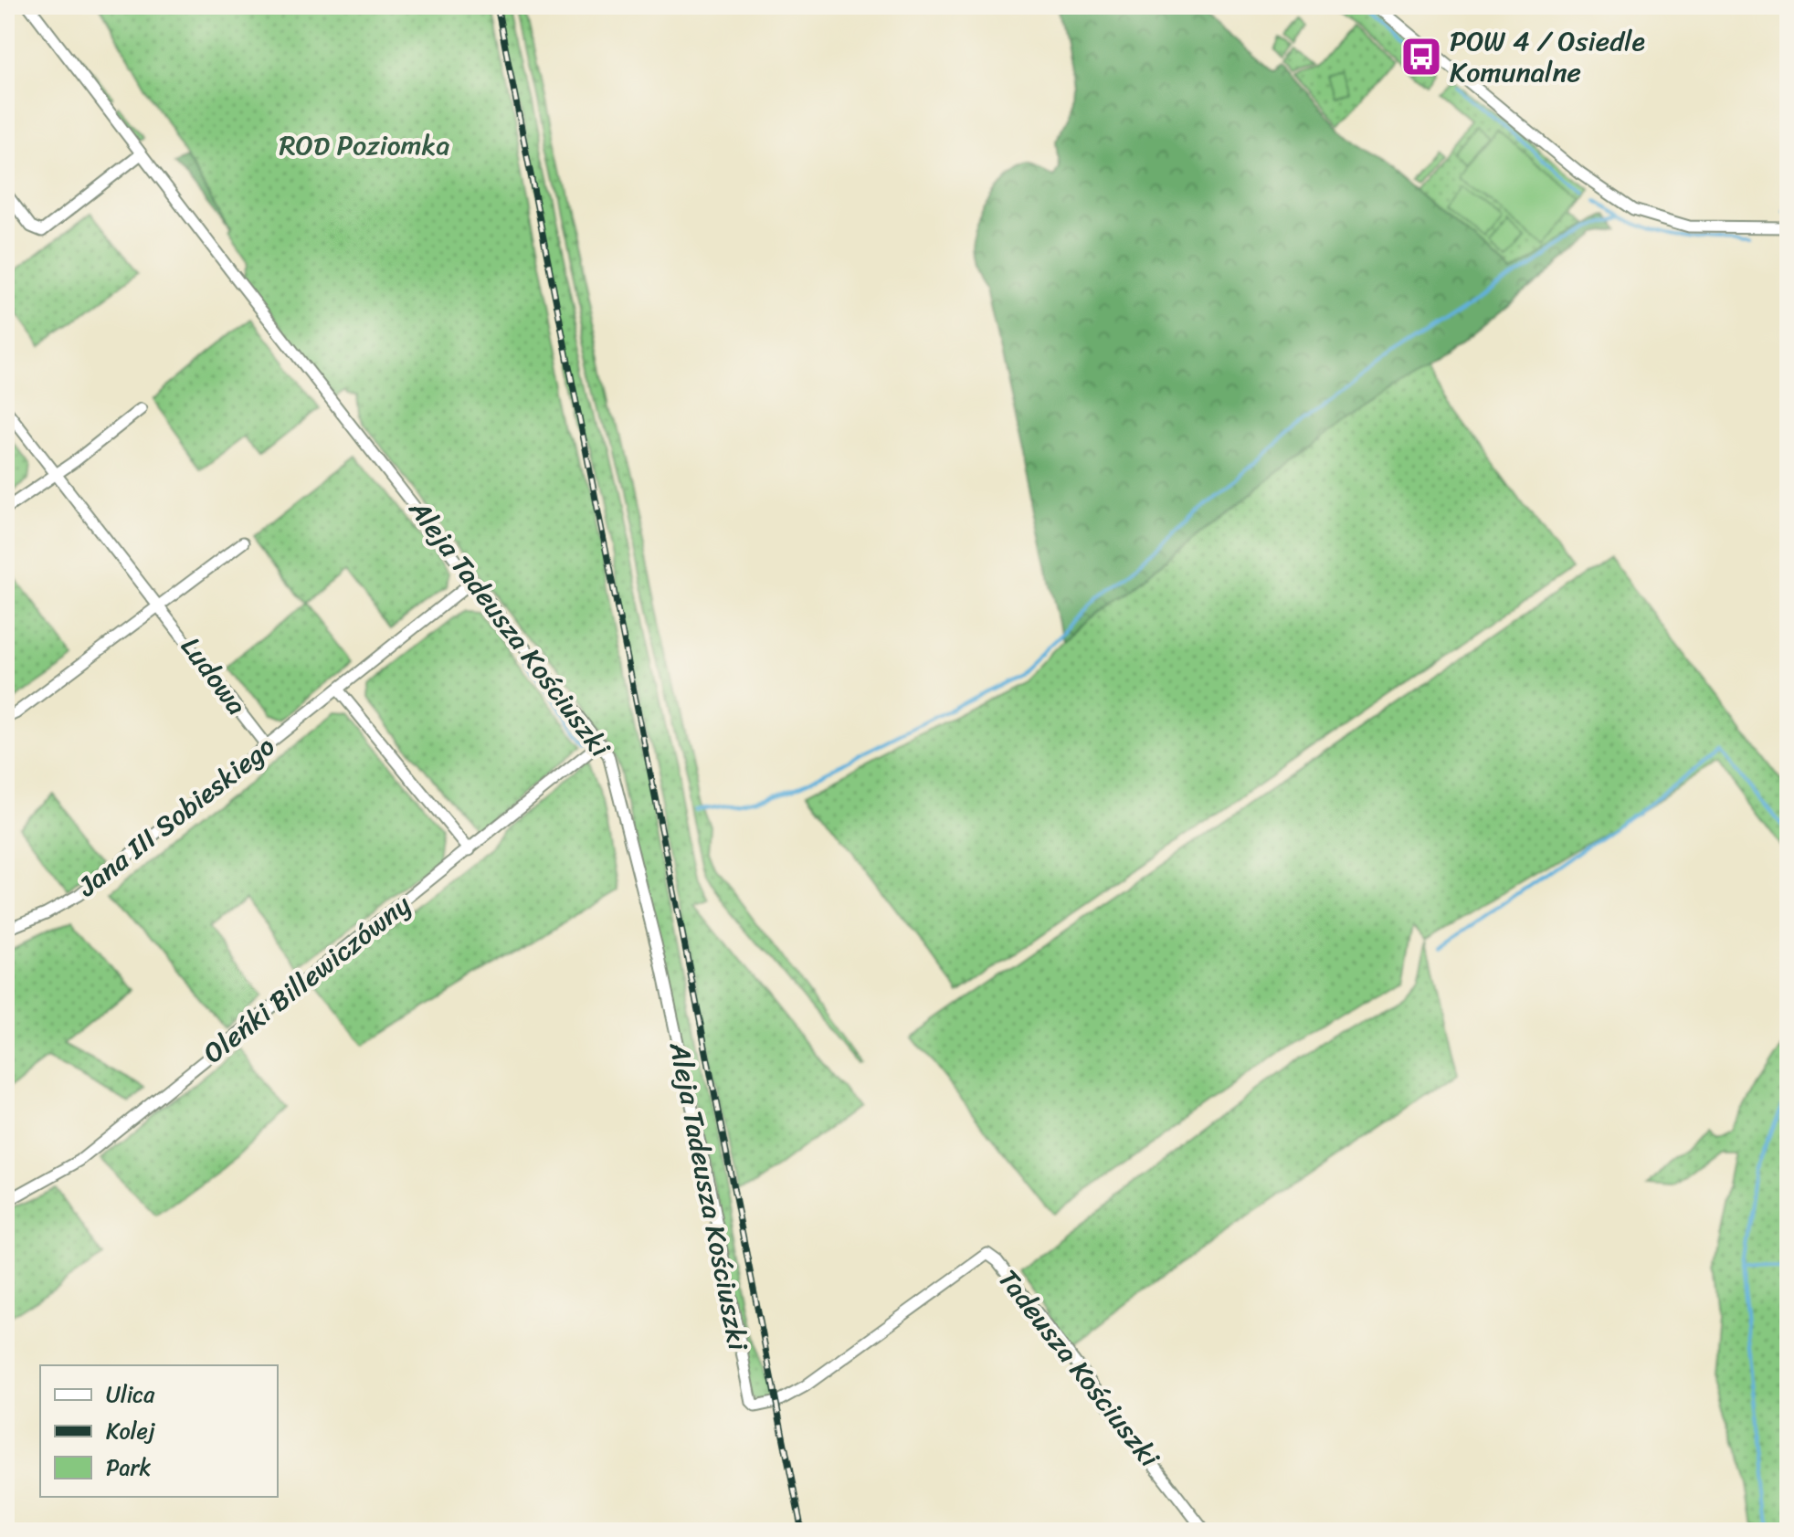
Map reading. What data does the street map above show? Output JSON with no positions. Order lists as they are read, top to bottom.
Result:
{
  "streets": {
    "street": [
      "Aleja Tadeusza Kościuszki",
      "Ludowa",
      "Jana III Sobieskiego",
      "Oleńki Billewiczówny",
      "Tadeusza Kościuszki"
    ]
  },
  "crossings": [
    ["Aleja Tadeusza Kościuszki", "Jana III Sobieskiego"],
    ["Aleja Tadeusza Kościuszki", "Oleńki Billewiczówny"],
    ["Aleja Tadeusza Kościuszki", "Tadeusza Kościuszki"],
    ["Ludowa", "Jana III Sobieskiego"]
  ],
  "parks": ["ROD Poziomka"],
  "places": {
    "bus stop": ["POW 4 / Osiedle Komunalne"]
  },
  "legend": ["Ulica", "Kolej", "Park"]
}
